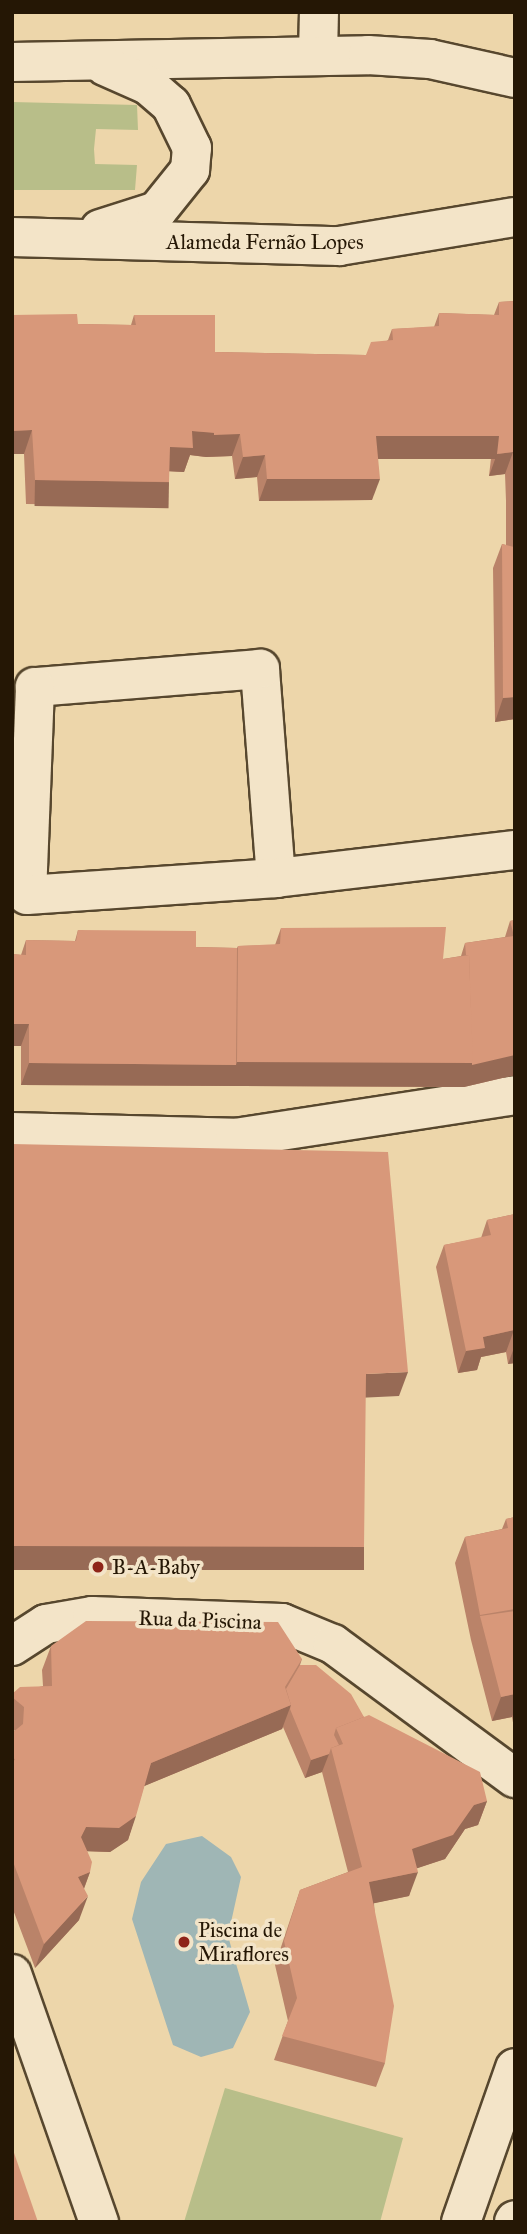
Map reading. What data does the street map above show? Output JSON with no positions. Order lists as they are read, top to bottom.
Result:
{
  "streets": {
    "street": ["Alameda Fernão Lopes", "Rua da Piscina"]
  },
  "places": ["B-A-Baby", "Piscina de Miraflores"]
}
